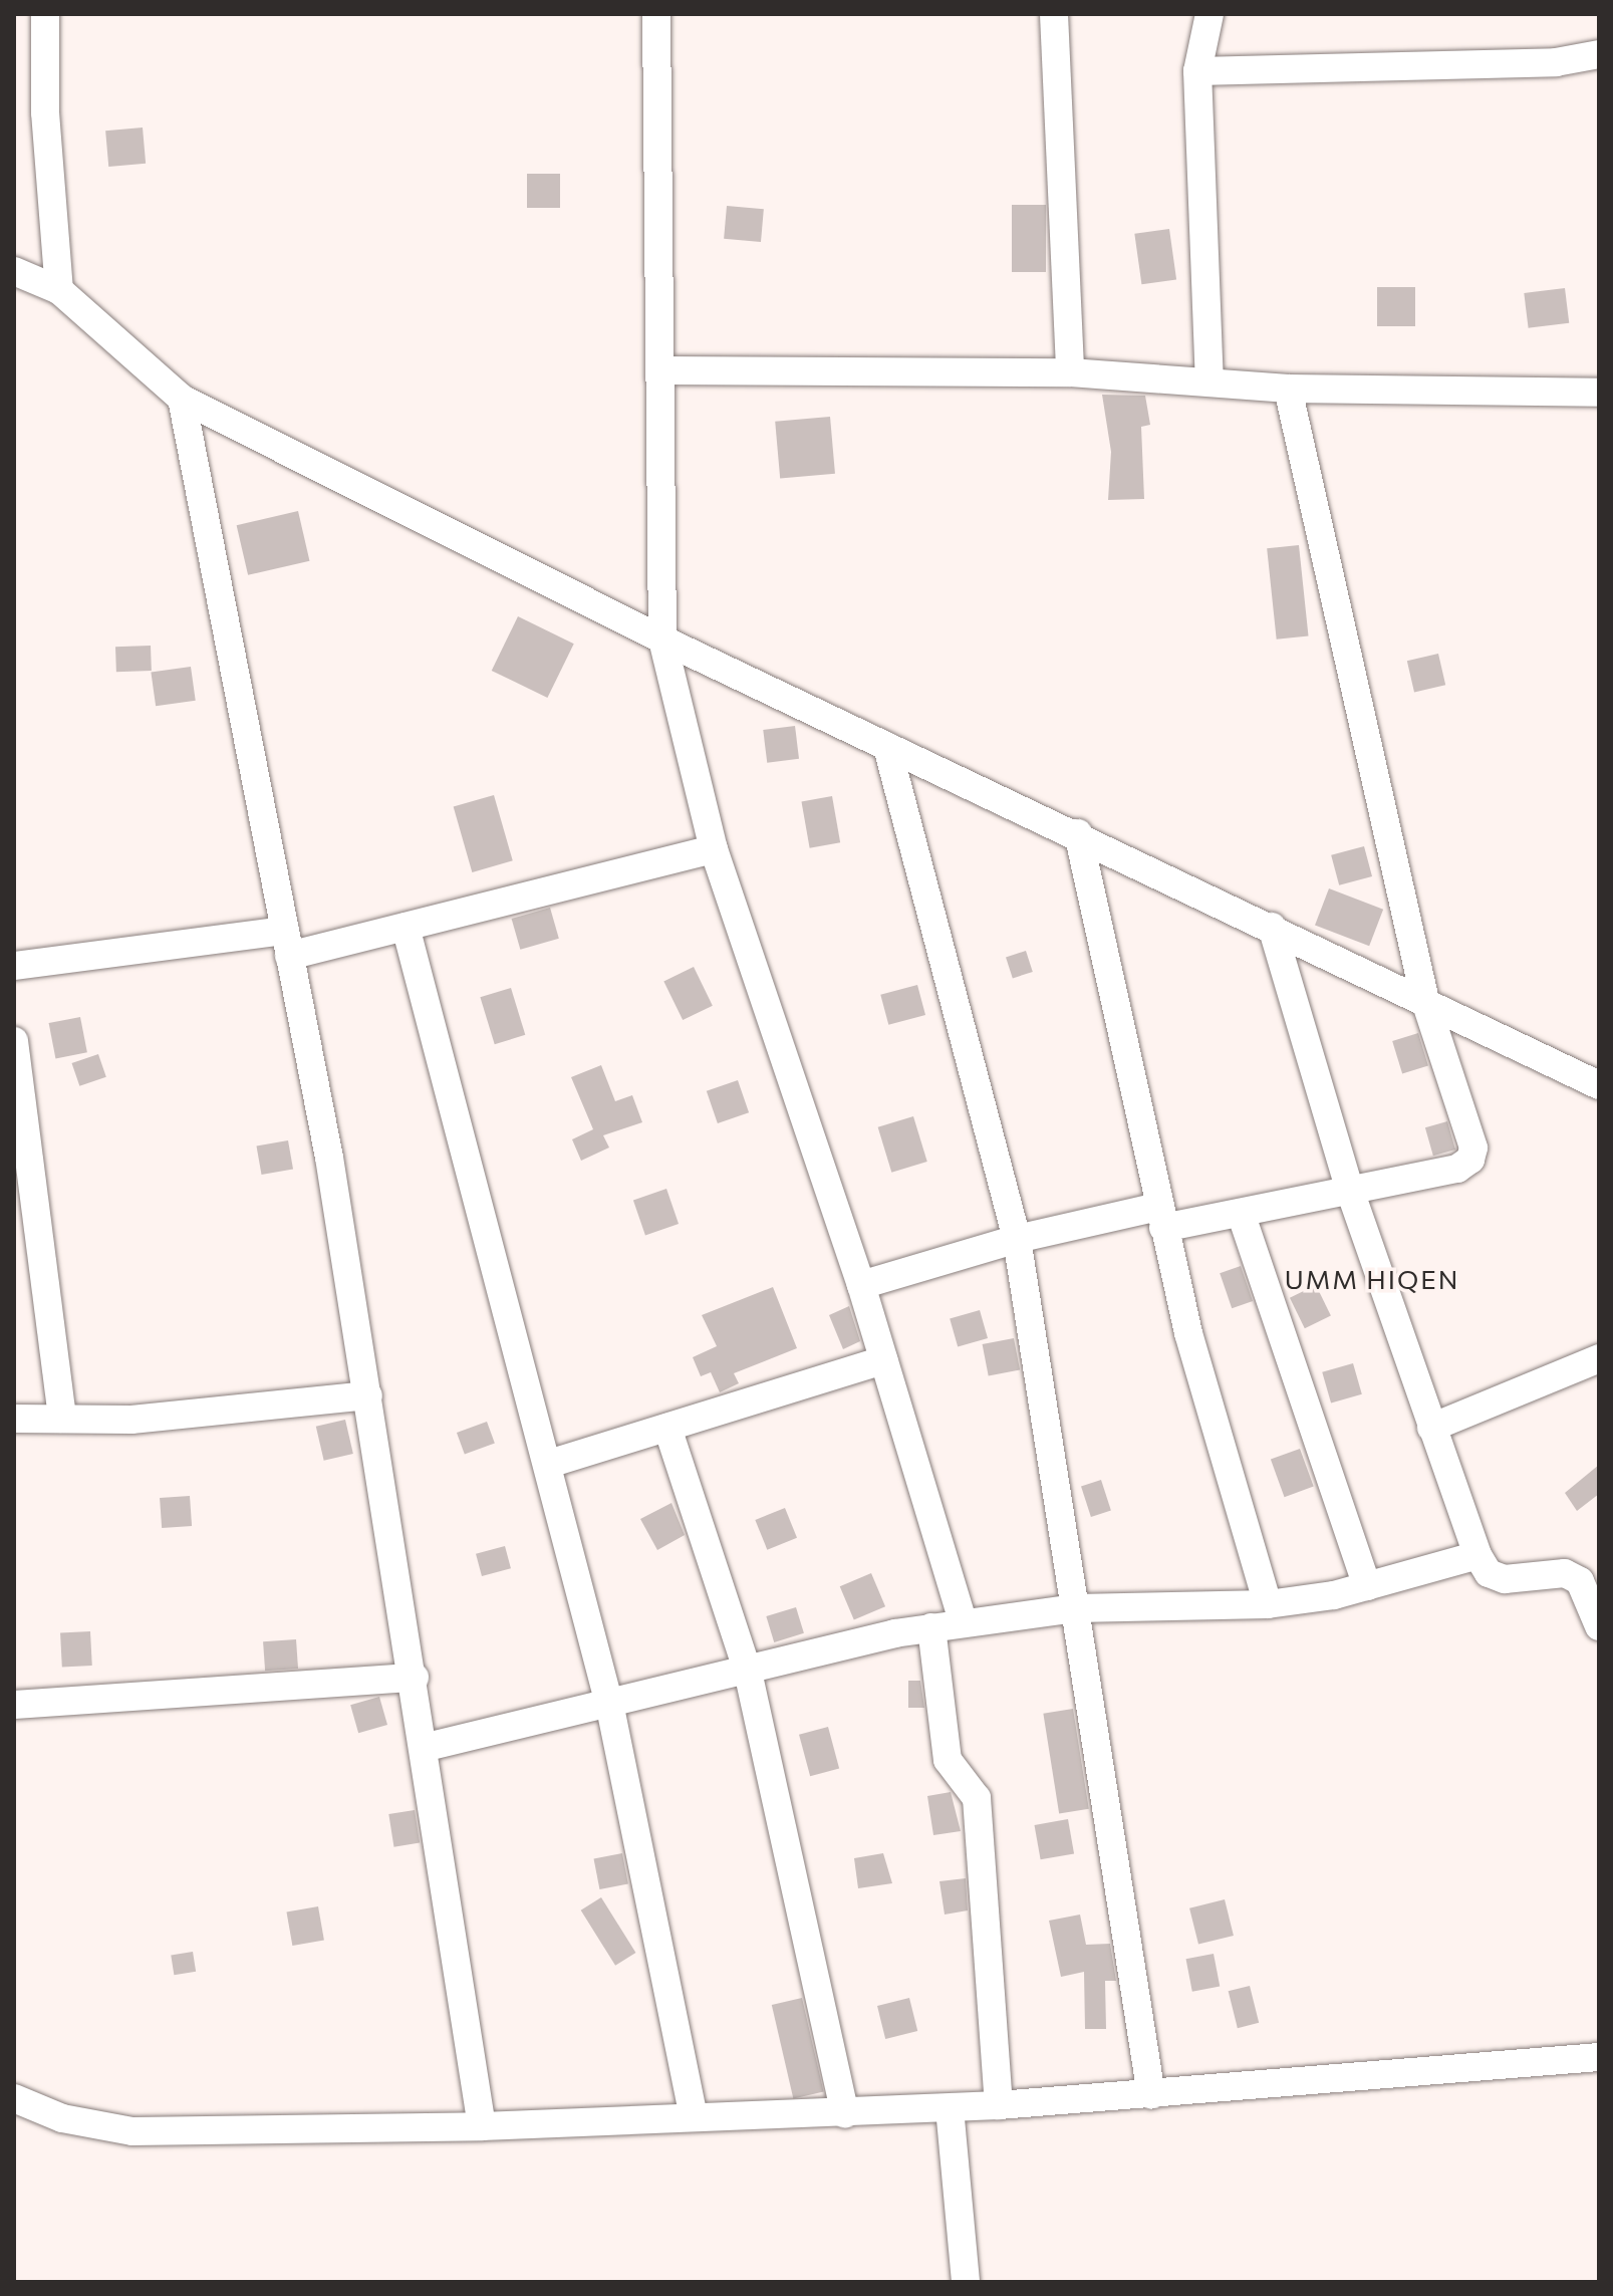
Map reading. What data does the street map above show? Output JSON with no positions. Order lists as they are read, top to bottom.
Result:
{
  "districts": ["UMM HIQEN"]
}
